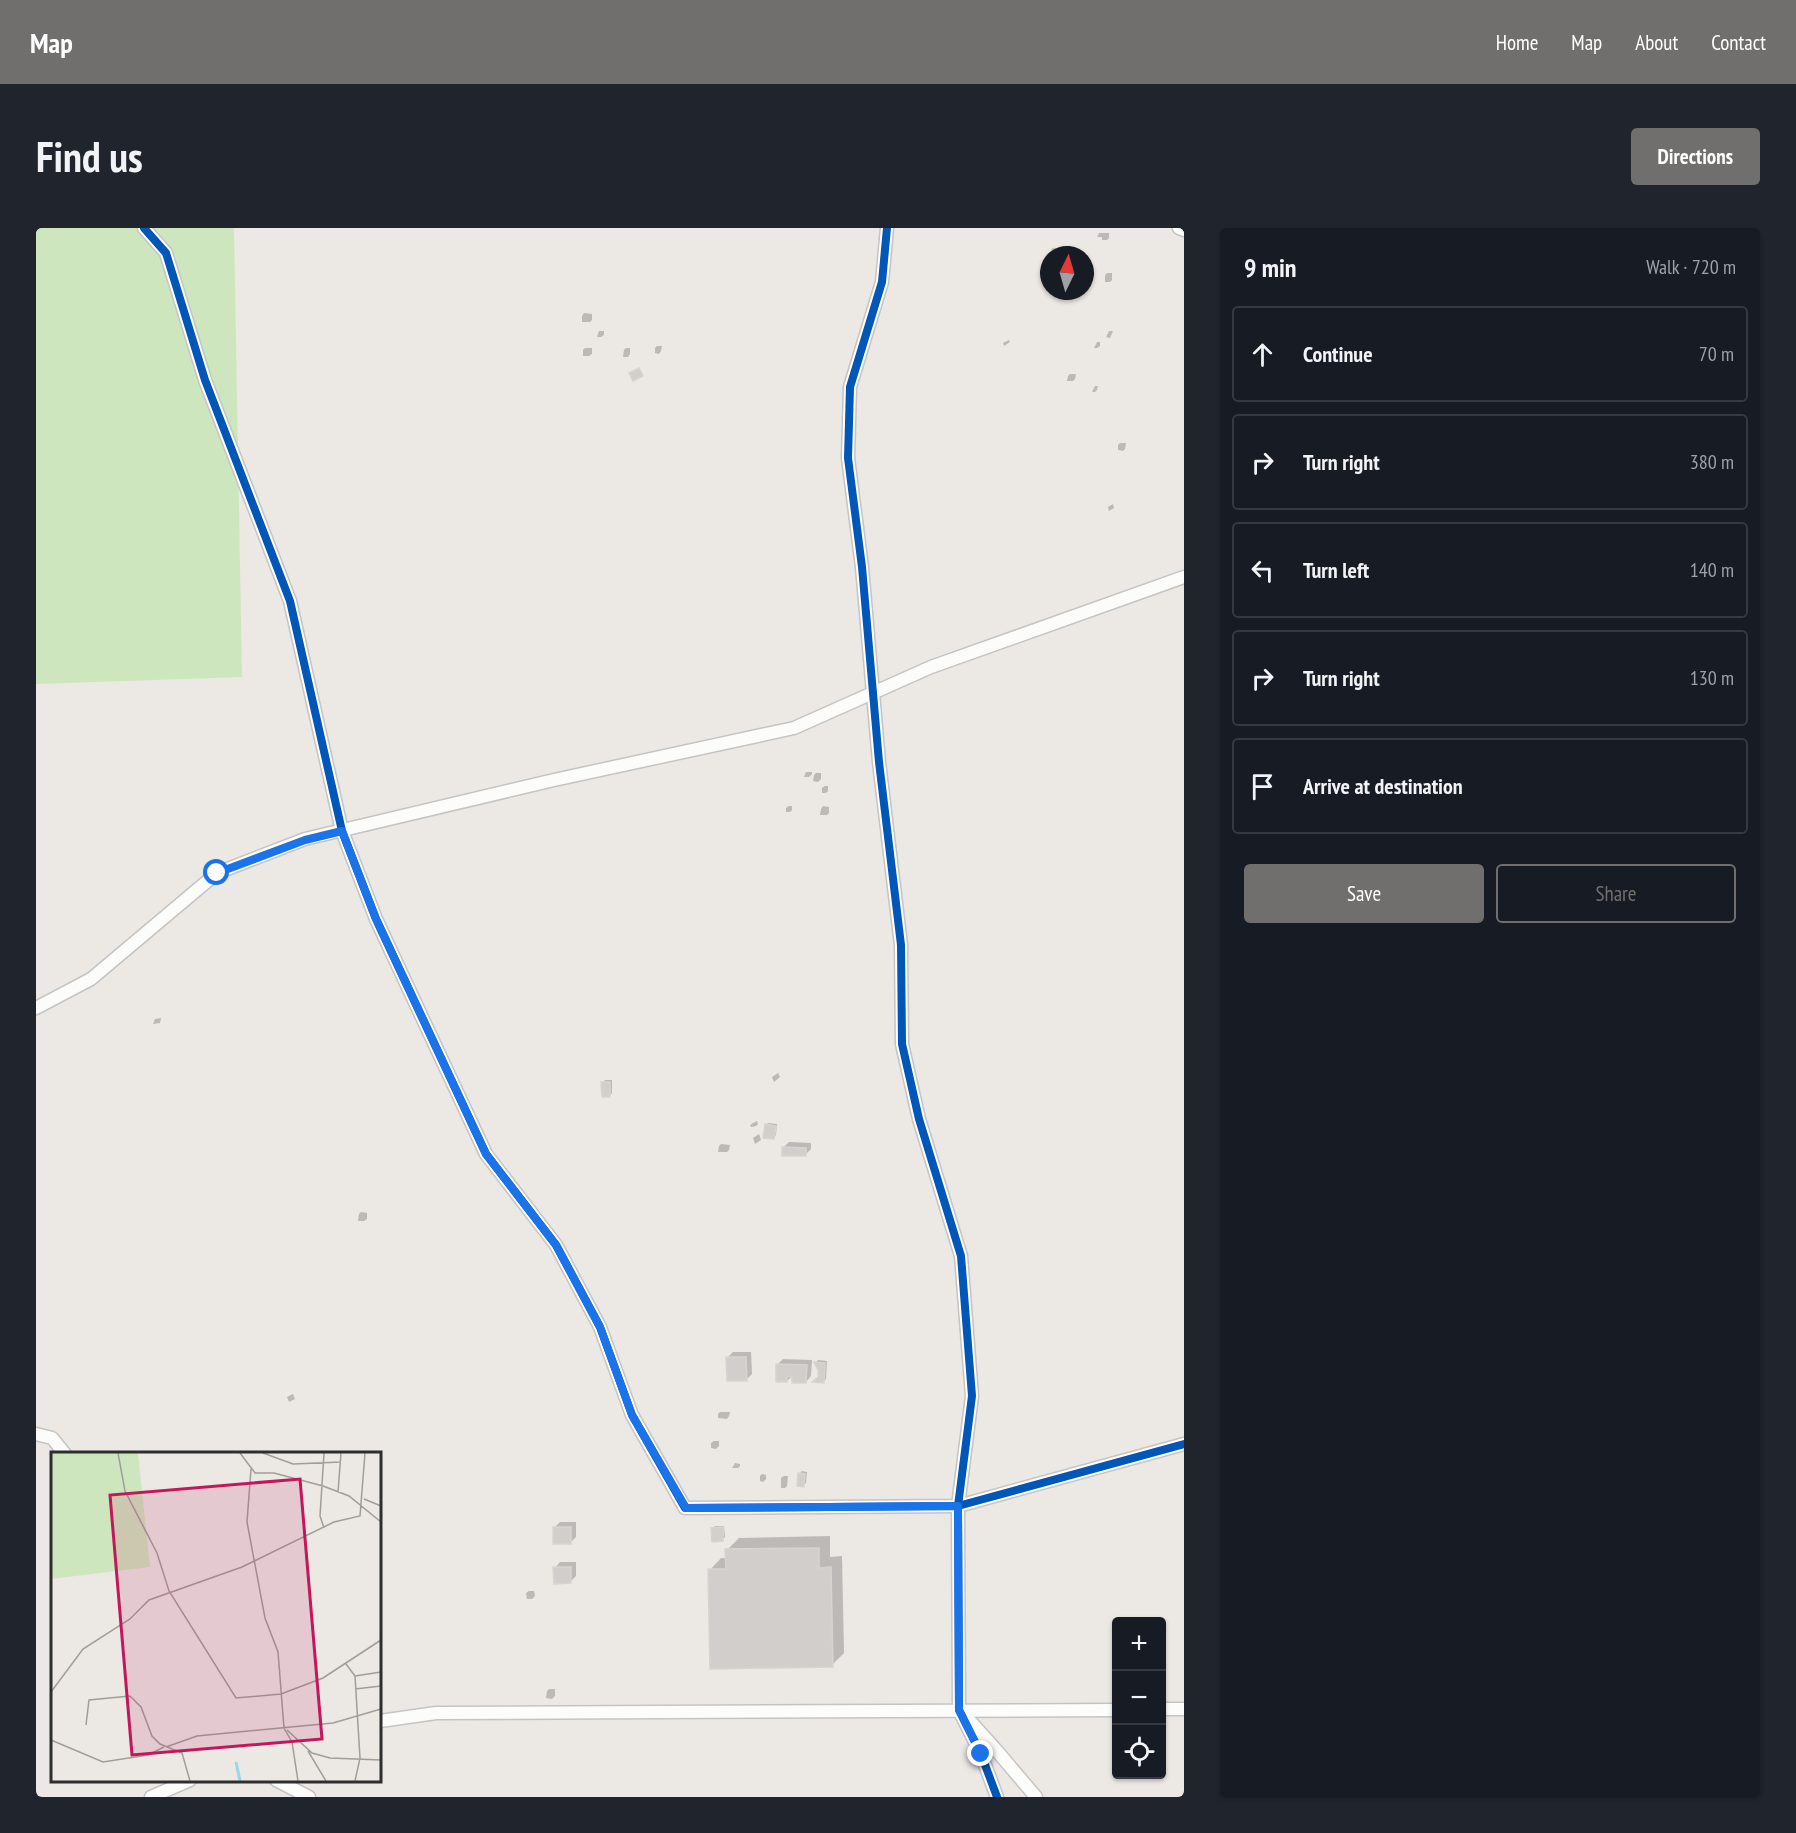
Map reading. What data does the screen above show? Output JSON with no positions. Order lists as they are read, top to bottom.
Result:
{
  "north": "top",
  "page": {
    "header": "Map",
    "nav": [
      "Home",
      "Map",
      "About",
      "Contact"
    ],
    "buttons": [
      "Directions",
      ["Save", "Share"]
    ],
    "title": "Find us",
    "heading": ["9 min", "Walk · 720 m"],
    "list": [
      ["Continue", "70 m"],
      ["Turn right", "380 m"],
      ["Turn left", "140 m"],
      ["Turn right", "130 m"],
      "Arrive at destination"
    ],
    "map_buttons": ["+", "−"]
  }
}
